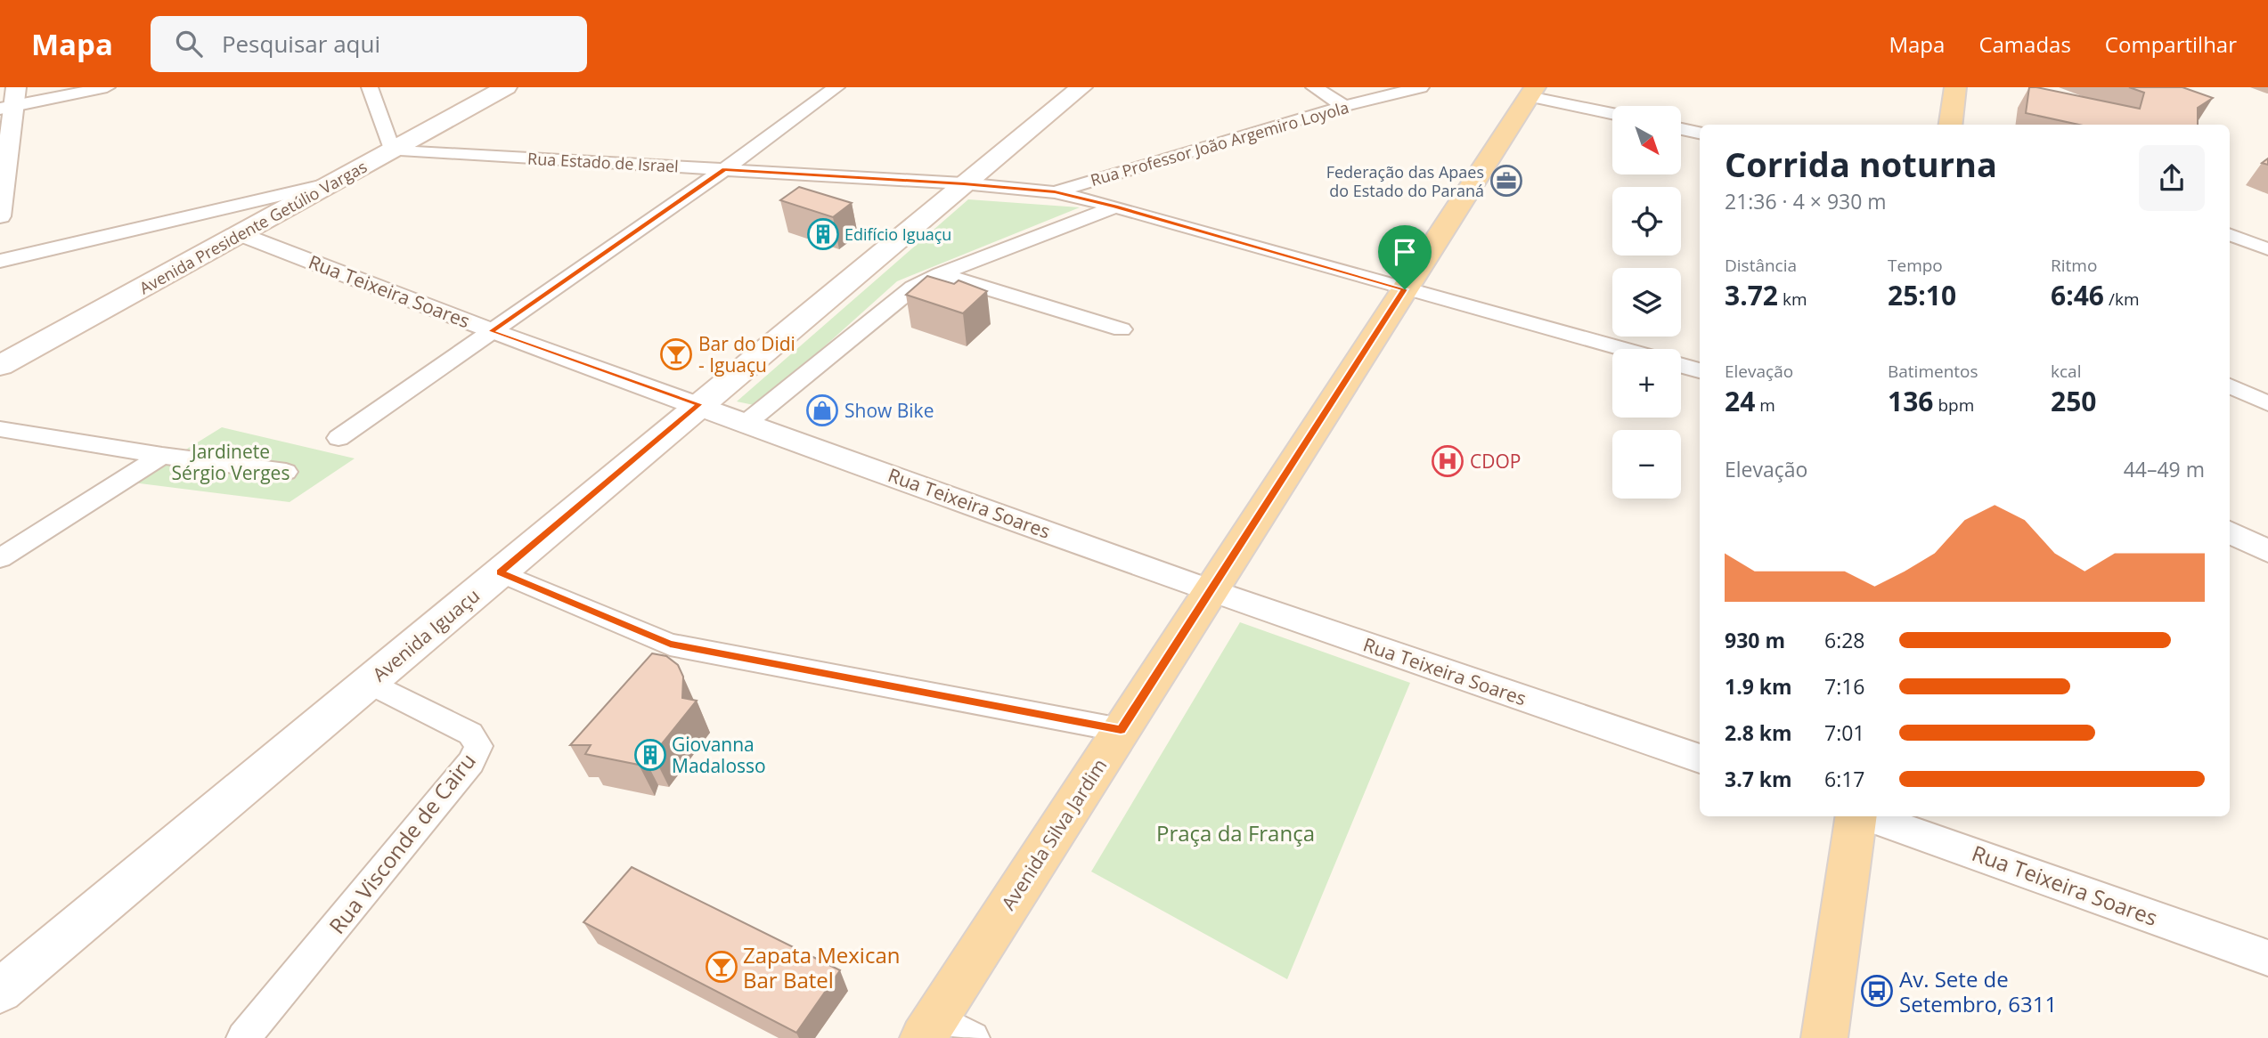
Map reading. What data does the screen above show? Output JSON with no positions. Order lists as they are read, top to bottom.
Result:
{
  "streets": {
    "main road": ["Avenida Presidente Getúlio Vargas", "Avenida Iguaçu", "Avenida Silva Jardim"],
    "street": [
      "Rua Professor João Argemiro Loyola",
      "Rua Estado de Israel",
      "Rua Teixeira Soares",
      "Rua Visconde de Cairu"
    ]
  },
  "crossings": [
    ["Rua Professor João Argemiro Loyola", "Rua Estado de Israel"],
    ["Rua Professor João Argemiro Loyola", "Rua Teixeira Soares"],
    ["Rua Estado de Israel", "Avenida Presidente Getúlio Vargas"],
    ["Rua Estado de Israel", "Avenida Iguaçu"],
    ["Avenida Presidente Getúlio Vargas", "Rua Teixeira Soares"],
    ["Rua Teixeira Soares", "Avenida Iguaçu"],
    ["Rua Teixeira Soares", "Avenida Silva Jardim"],
    ["Avenida Iguaçu", "Rua Visconde de Cairu"]
  ],
  "parks": ["Jardinete Sérgio Verges", "Praça da França"],
  "places": {
    "office": ["Federação das Apaes do Estado do Paraná"],
    "building": ["Edifício Iguaçu", "Giovanna Madalosso"],
    "bar": ["Bar do Didi - Iguaçu", "Zapata Mexican Bar Batel"],
    "shop": ["Show Bike"],
    "hospital": ["CDOP"],
    "bus stop": ["Av. Sete de Setembro, 6311"]
  },
  "north": "bottom right",
  "page": {
    "header": "Mapa",
    "search": "Pesquisar aqui",
    "nav": ["Mapa", "Camadas", "Compartilhar"],
    "map_buttons": ["+", "−"],
    "heading": ["Corrida noturna", "21:36 · 4 × 930 m"],
    "stats": [
      ["Distância", "3.72 km"],
      ["Tempo", "25:10"],
      ["Ritmo", "6:46 /km"],
      ["Elevação", "24 m"],
      ["Batimentos", "136 bpm"],
      ["kcal", "250"]
    ],
    "chart": ["Elevação", "44–49 m"],
    "list": [
      {
        "name": "930 m",
        "note": "6:28"
      },
      {
        "name": "1.9 km",
        "note": "7:16"
      },
      {
        "name": "2.8 km",
        "note": "7:01"
      },
      {
        "name": "3.7 km",
        "note": "6:17"
      }
    ]
  }
}
